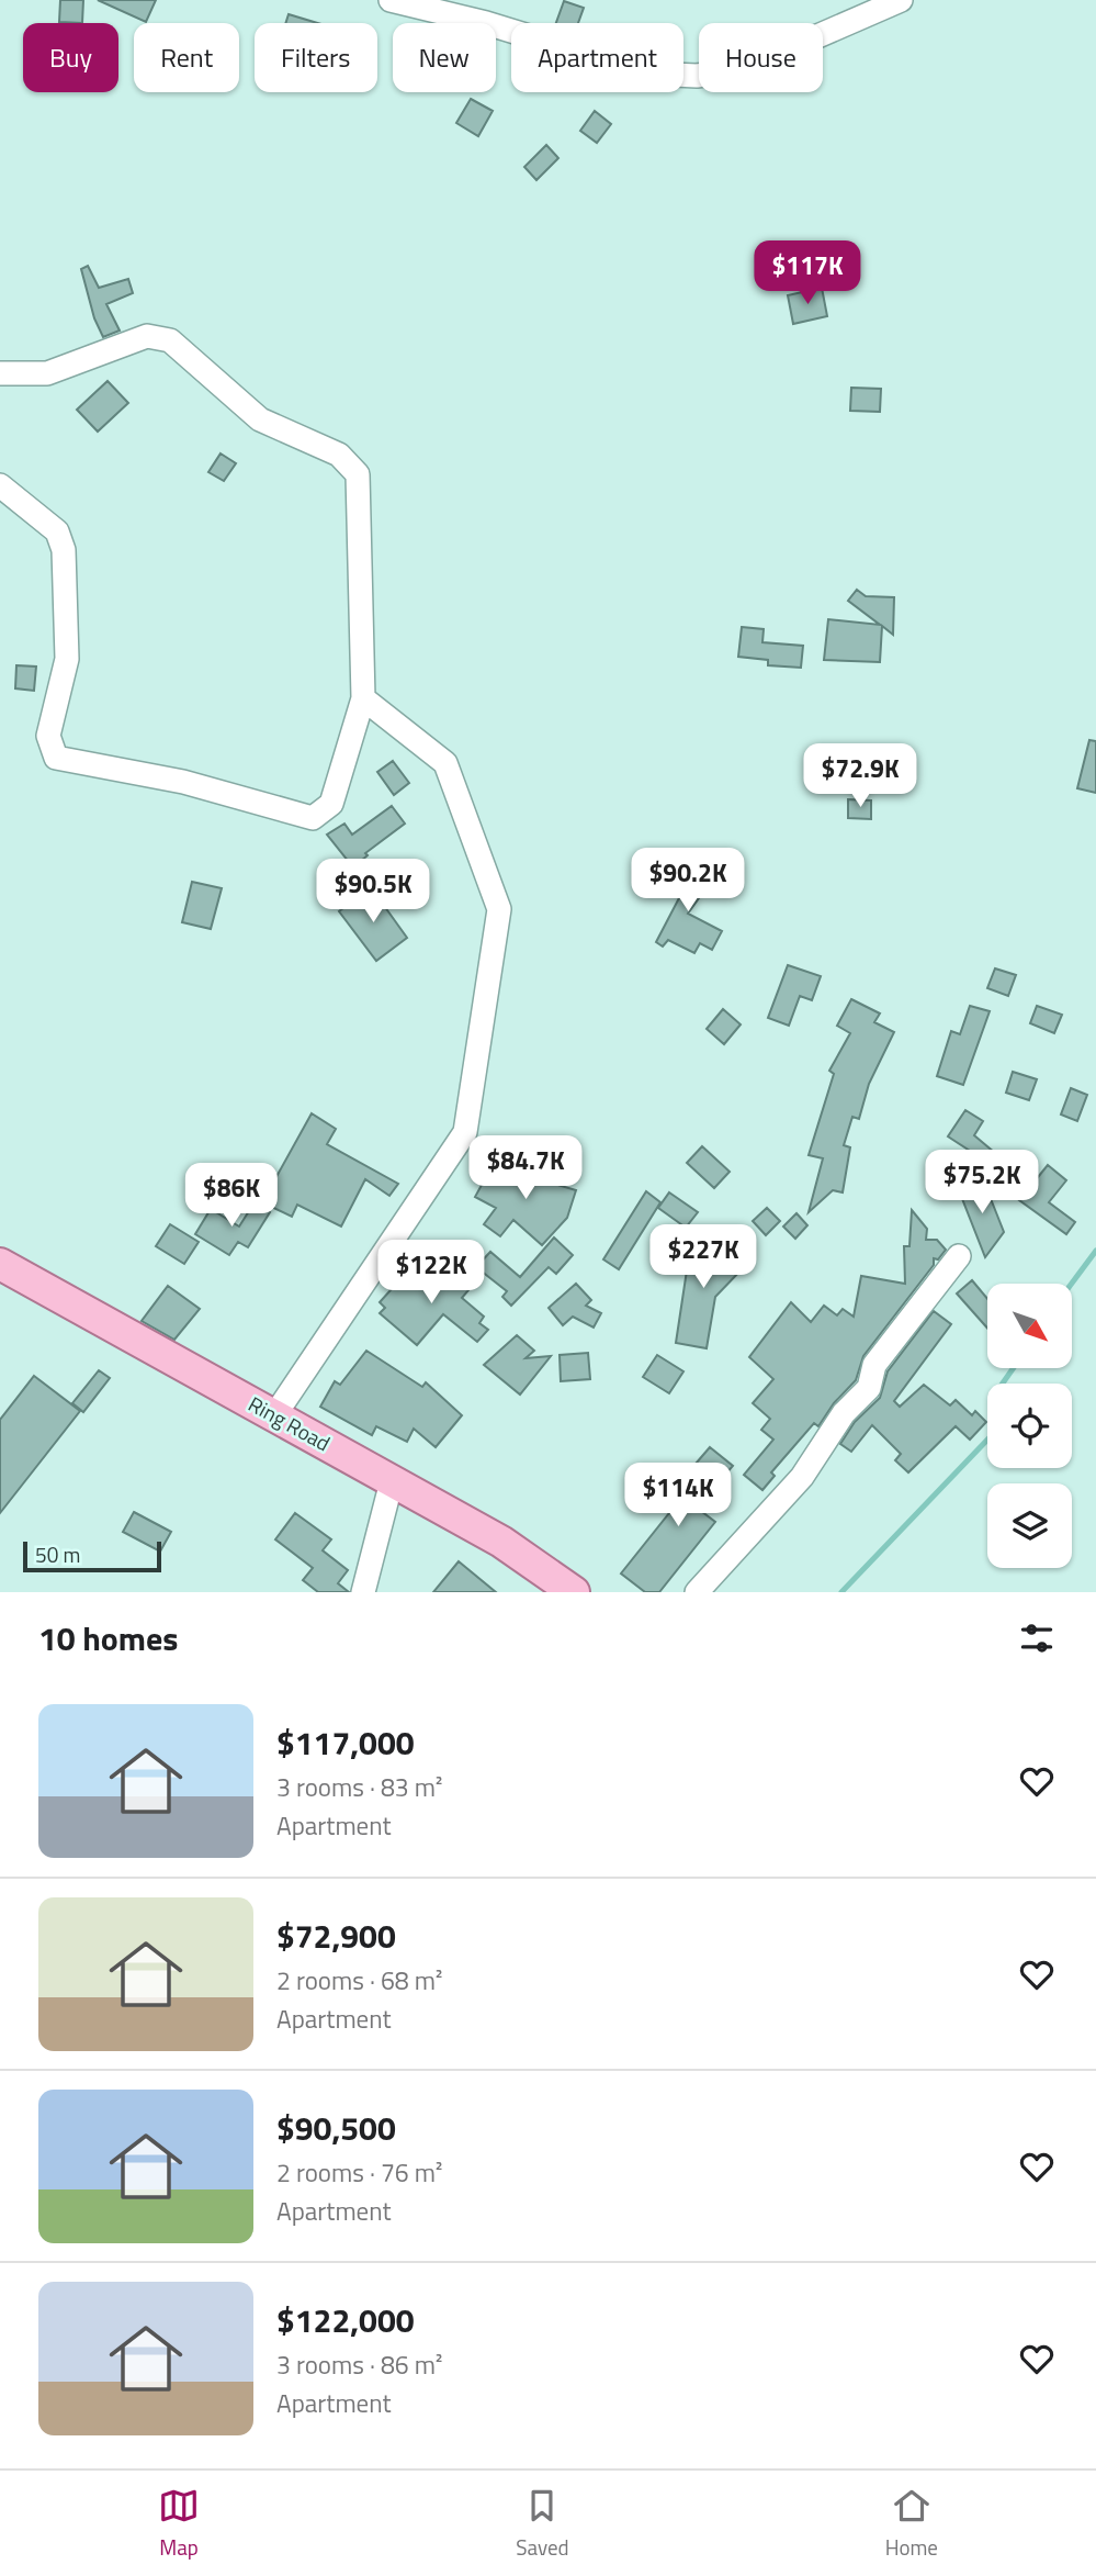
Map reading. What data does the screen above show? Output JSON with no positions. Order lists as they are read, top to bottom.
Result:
{
  "streets": {
    "main road": ["Ring Road"]
  },
  "scale_bar": "50 m",
  "north": "bottom right",
  "page": {
    "chip": [
      "Buy",
      "Rent",
      "Filters",
      "New",
      "Apartment",
      "House"
    ],
    "price": [
      "$117K",
      "$72.9K",
      "$90.2K",
      "$90.5K",
      "$84.7K",
      "$75.2K",
      "$86K",
      "$227K",
      "$122K",
      "$114K"
    ],
    "scale": "50 m",
    "heading": "10 homes",
    "list": [
      {
        "name": "$117,000",
        "note": "3 rooms · 83 m² · Apartment"
      },
      {
        "name": "$72,900",
        "note": "2 rooms · 68 m² · Apartment"
      },
      {
        "name": "$90,500",
        "note": "2 rooms · 76 m² · Apartment"
      },
      {
        "name": "$122,000",
        "note": "3 rooms · 86 m² · Apartment"
      }
    ],
    "tabs": ["Map", "Saved", "Home"]
  }
}
